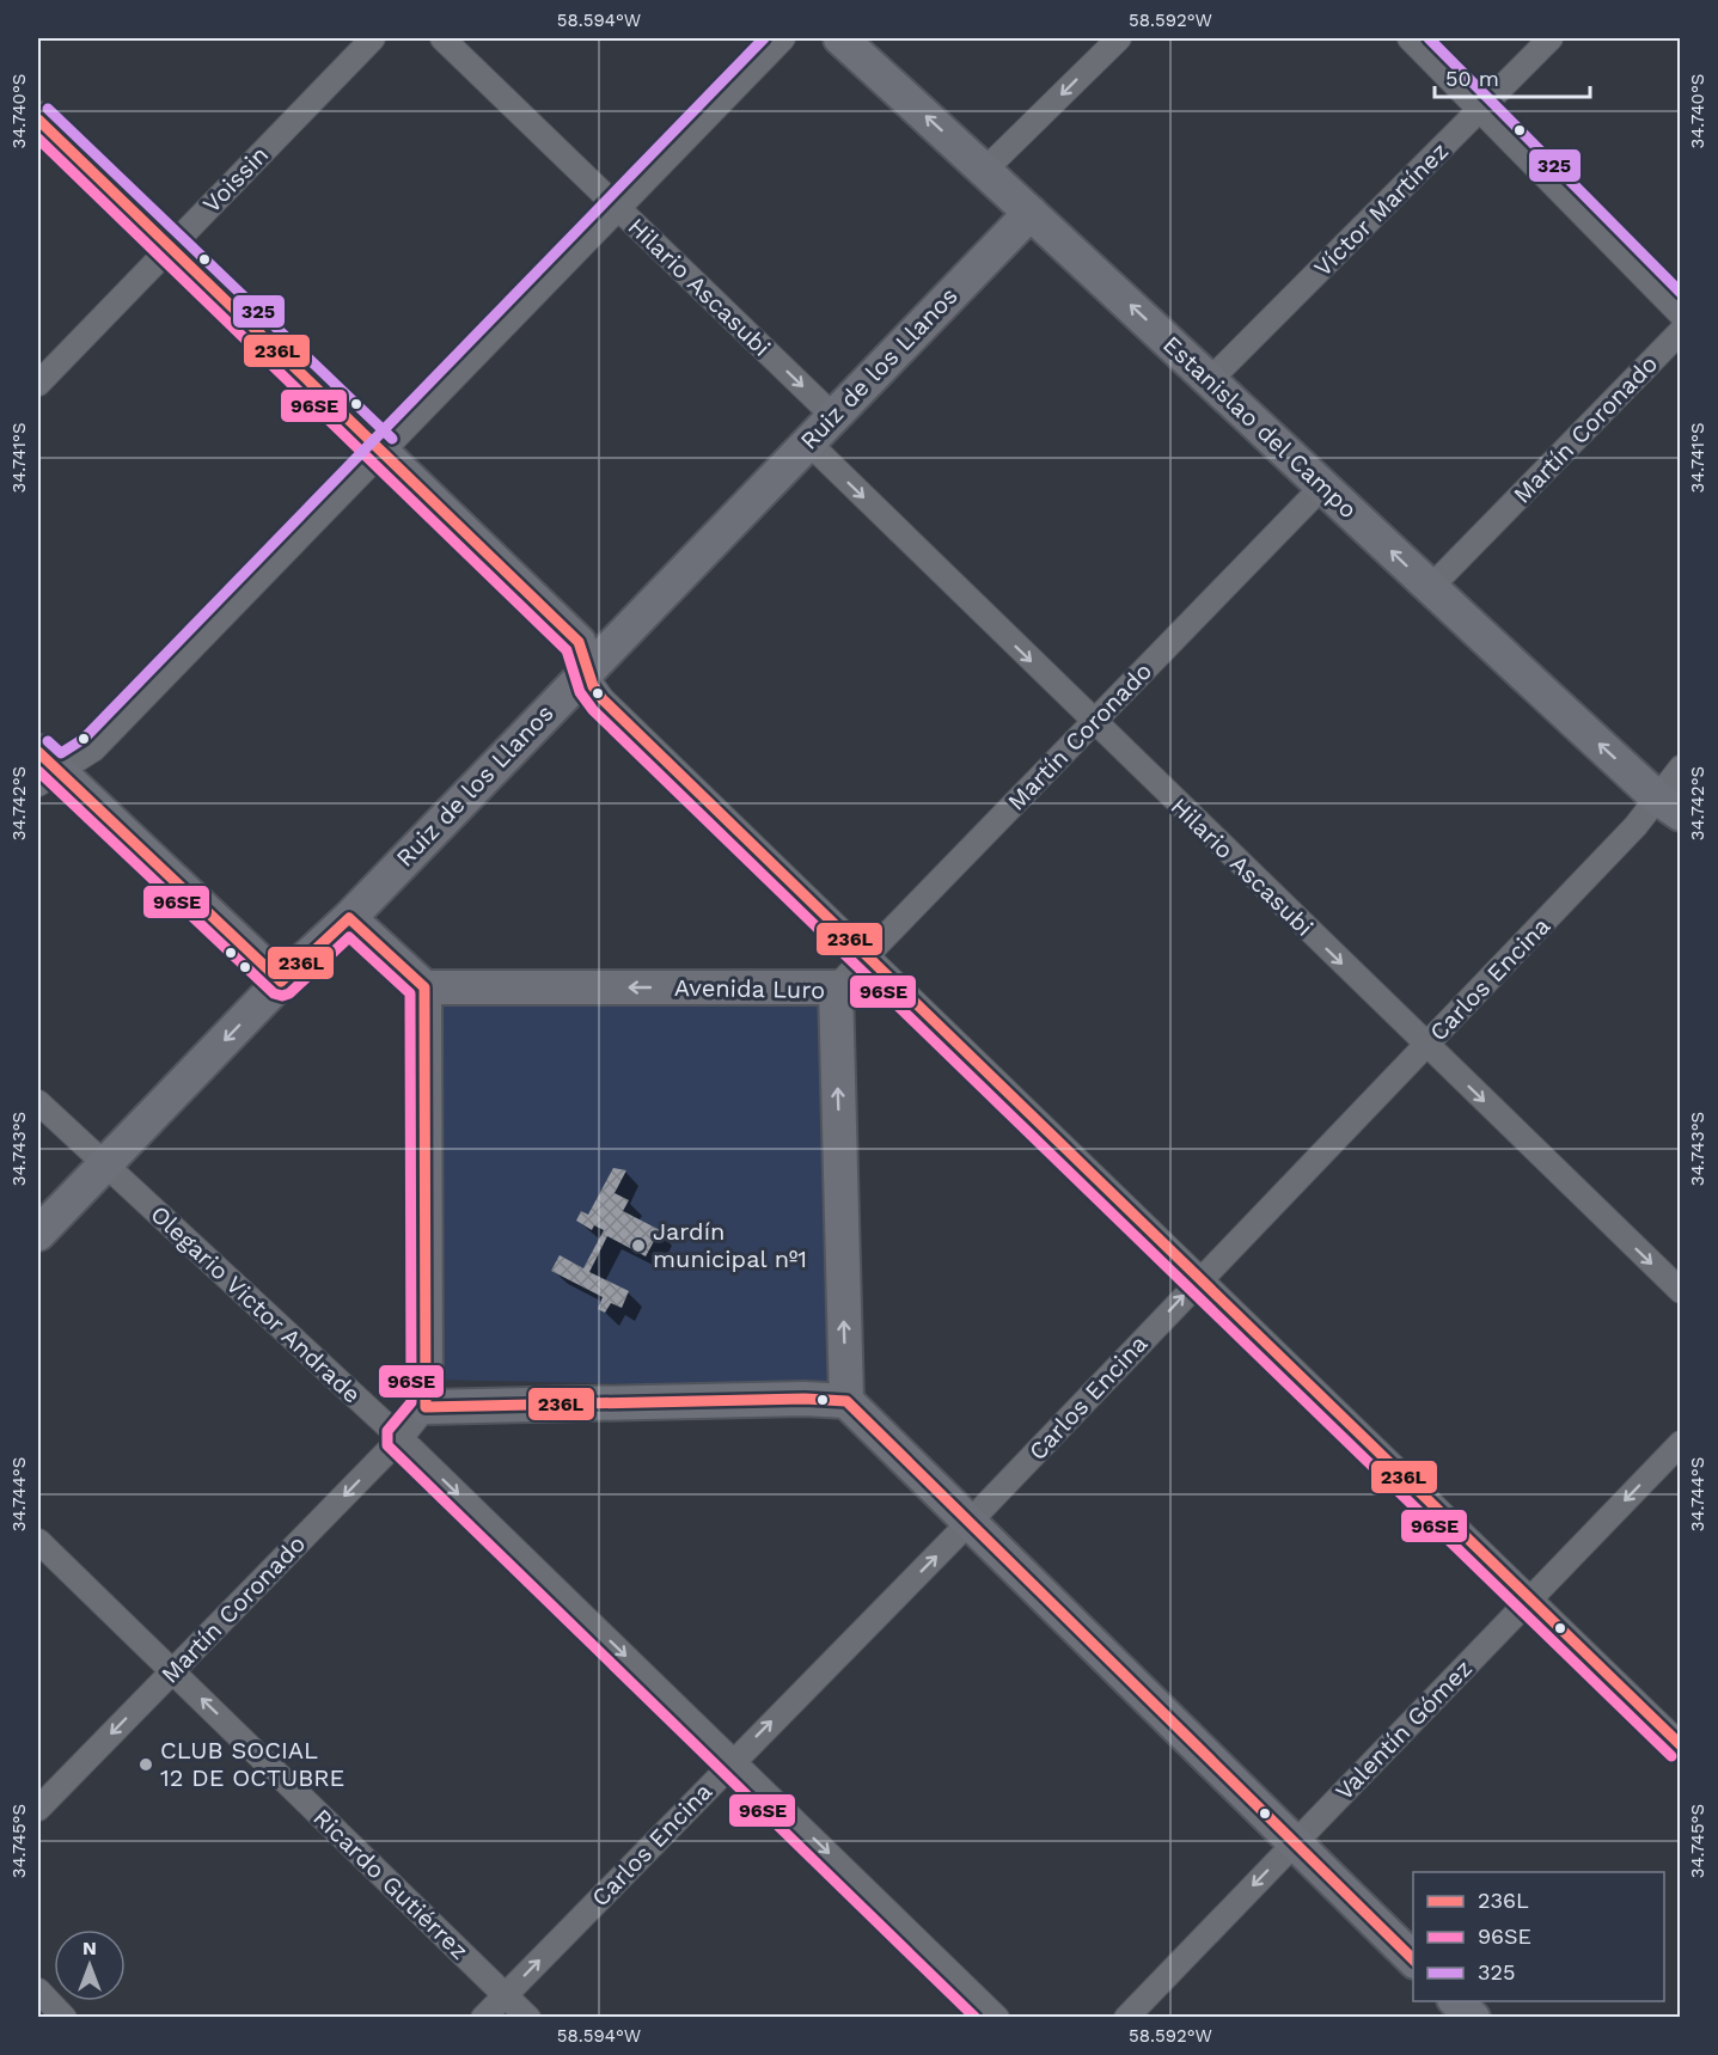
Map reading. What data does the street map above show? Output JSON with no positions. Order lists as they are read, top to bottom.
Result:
{
  "streets": {
    "street": [
      "Voissin",
      "Víctor Martínez",
      "Hilario Ascasubi",
      "Ruiz de los Llanos",
      "Estanislao del Campo",
      "Martín Coronado",
      "Carlos Encina",
      "Avenida Luro",
      "Olegario Victor Andrade",
      "Valentín Gómez",
      "Ricardo Gutiérrez"
    ]
  },
  "crossings": [
    ["Víctor Martínez", "Estanislao del Campo"],
    ["Hilario Ascasubi", "Ruiz de los Llanos"],
    ["Hilario Ascasubi", "Martín Coronado"],
    ["Hilario Ascasubi", "Carlos Encina"],
    ["Ruiz de los Llanos", "Estanislao del Campo"],
    ["Ruiz de los Llanos", "Olegario Victor Andrade"],
    ["Estanislao del Campo", "Martín Coronado"],
    ["Estanislao del Campo", "Carlos Encina"],
    ["Martín Coronado", "Avenida Luro"],
    ["Martín Coronado", "Olegario Victor Andrade"],
    ["Martín Coronado", "Ricardo Gutiérrez"],
    ["Carlos Encina", "Olegario Victor Andrade"],
    ["Carlos Encina", "Ricardo Gutiérrez"]
  ],
  "one_way": [
    "Hilario Ascasubi",
    "Estanislao del Campo",
    "Carlos Encina",
    "Olegario Victor Andrade",
    "Valentín Gómez",
    "Ricardo Gutiérrez"
  ],
  "places": ["Jardín municipal nº1", "CLUB SOCIAL 12 DE OCTUBRE"],
  "lines": ["transit line 325", "transit line 236L", "transit line 96SE"],
  "legend": ["236L", "96SE", "325"],
  "scale_bar": "50 m",
  "north": "top",
  "coordinates": [
    "58.594°W",
    "58.592°W",
    "34.740°S",
    "34.741°S",
    "34.742°S",
    "34.743°S",
    "34.744°S",
    "34.745°S"
  ]
}
